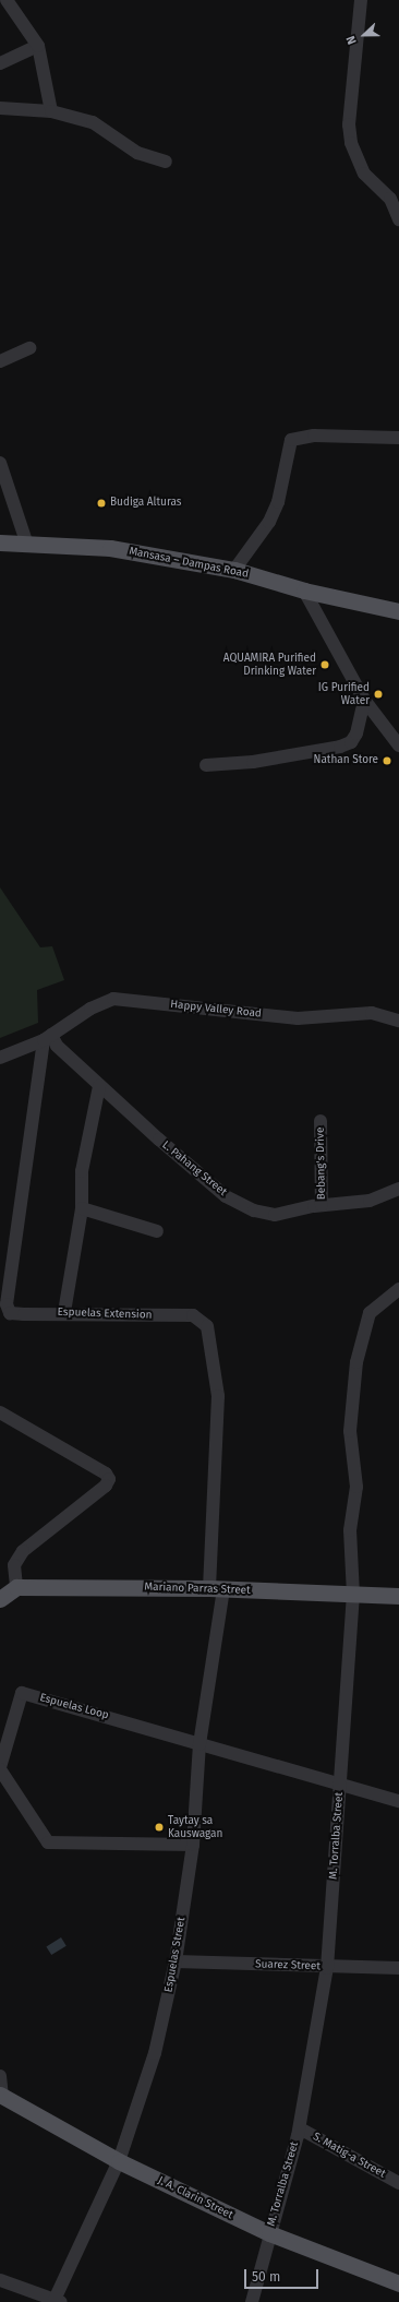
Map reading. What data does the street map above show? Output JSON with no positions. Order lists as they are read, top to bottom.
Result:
{
  "streets": {
    "main road": ["Mansasa – Dampas Road", "Mariano Parras Street", "J. A. Clarin Street"],
    "street": [
      "Happy Valley Road",
      "Bebang's Drive",
      "L. Pahang Street",
      "Espuelas Extension",
      "Espuelas Loop",
      "M. Torralba Street",
      "Espuelas Street",
      "Suarez Street",
      "S. Matig-a Street"
    ]
  },
  "crossings": [
    ["Happy Valley Road", "L. Pahang Street"],
    ["Happy Valley Road", "Espuelas Extension"],
    ["Bebang's Drive", "L. Pahang Street"],
    ["L. Pahang Street", "Espuelas Extension"],
    ["Espuelas Extension", "Mariano Parras Street"],
    ["Espuelas Extension", "Espuelas Street"],
    ["Mariano Parras Street", "M. Torralba Street"],
    ["Mariano Parras Street", "Espuelas Street"],
    ["Espuelas Loop", "Espuelas Street"],
    ["M. Torralba Street", "Suarez Street"],
    ["M. Torralba Street", "S. Matig-a Street"],
    ["M. Torralba Street", "J. A. Clarin Street"],
    ["Espuelas Street", "Suarez Street"],
    ["Espuelas Street", "J. A. Clarin Street"]
  ],
  "places": [
    "Budiga Alturas",
    "AQUAMIRA Purified Drinking Water",
    "IG Purified Water",
    "Nathan Store",
    "Taytay sa Kauswagan"
  ],
  "scale_bar": "50 m",
  "north": "left"
}
